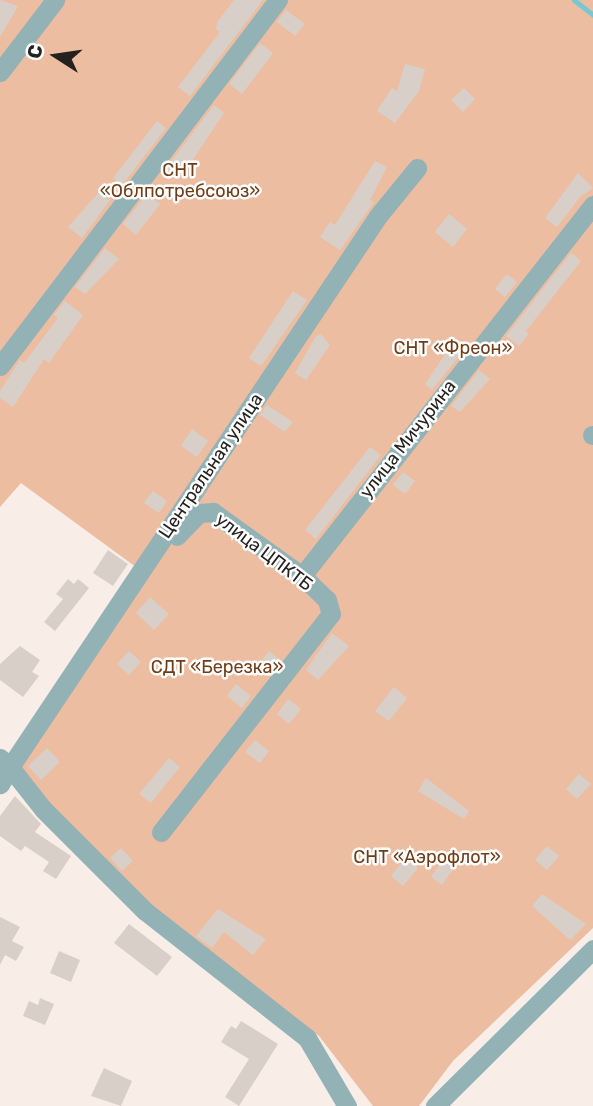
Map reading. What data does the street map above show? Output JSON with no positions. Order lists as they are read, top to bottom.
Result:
{
  "streets": {
    "street": ["улица Мичурина", "Центральная улица", "улица ЦПКТБ"]
  },
  "crossings": [
    ["улица Мичурина", "улица ЦПКТБ"],
    ["Центральная улица", "улица ЦПКТБ"]
  ],
  "parks": [
    "СНТ «Облпотребсоюз»",
    "СНТ «Фреон»",
    "СДТ «Березка»",
    "СНТ «Аэрофлот»"
  ],
  "north": "left"
}
